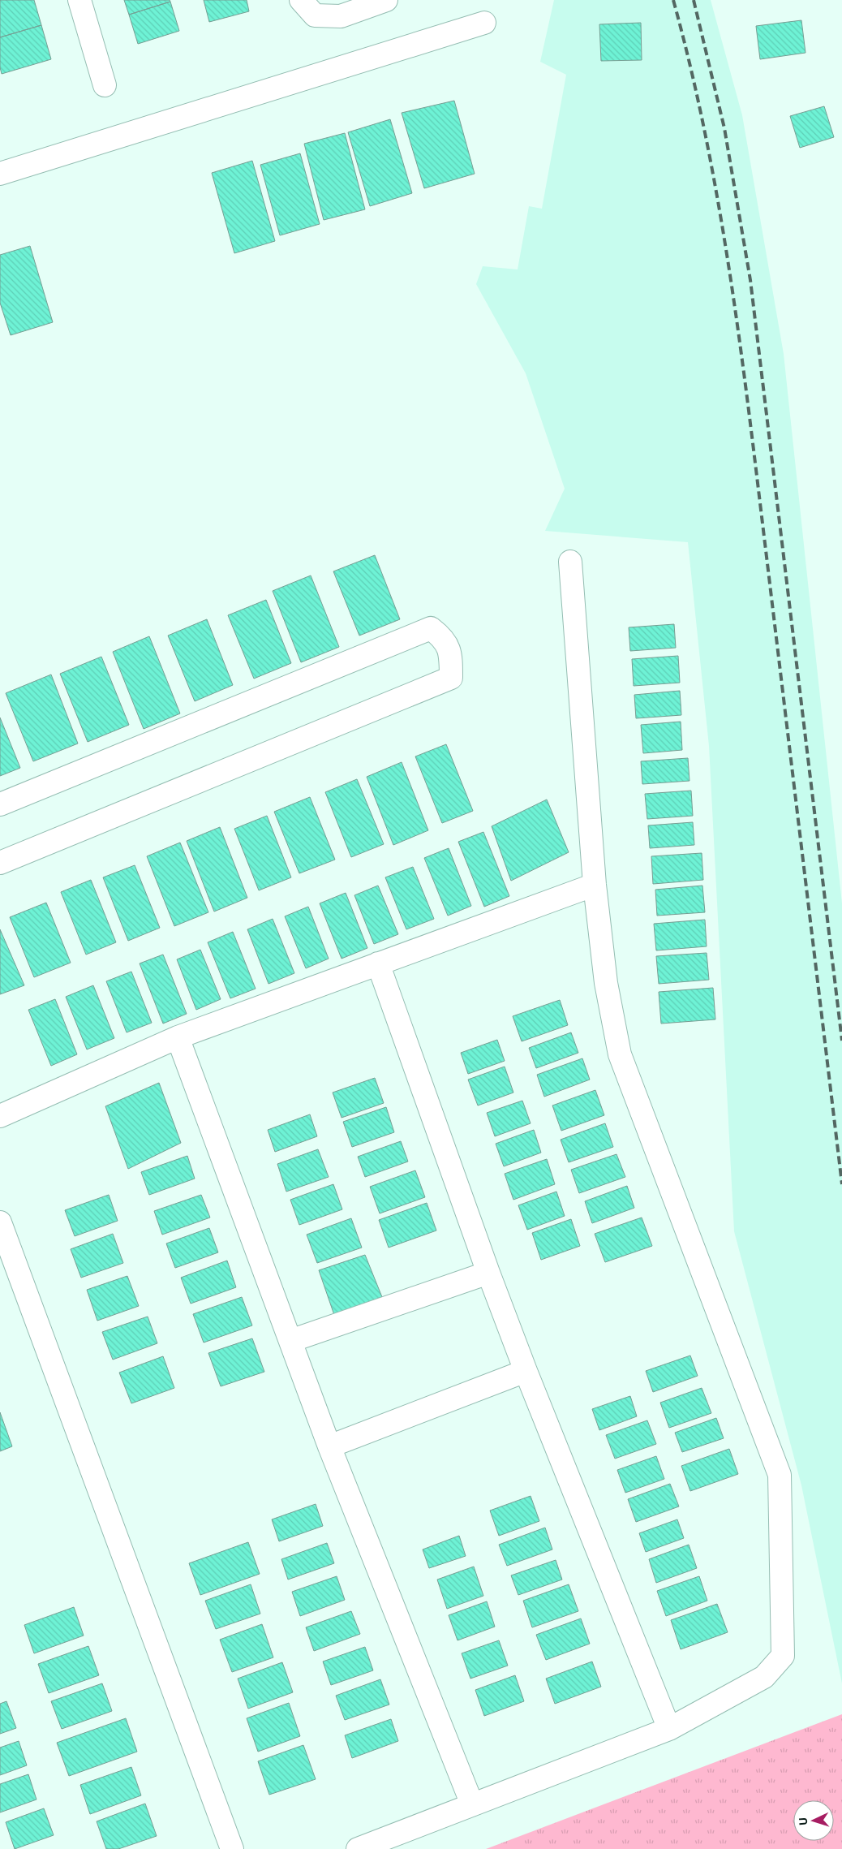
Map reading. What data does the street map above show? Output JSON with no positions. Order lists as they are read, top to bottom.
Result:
{
  "north": "left"
}
